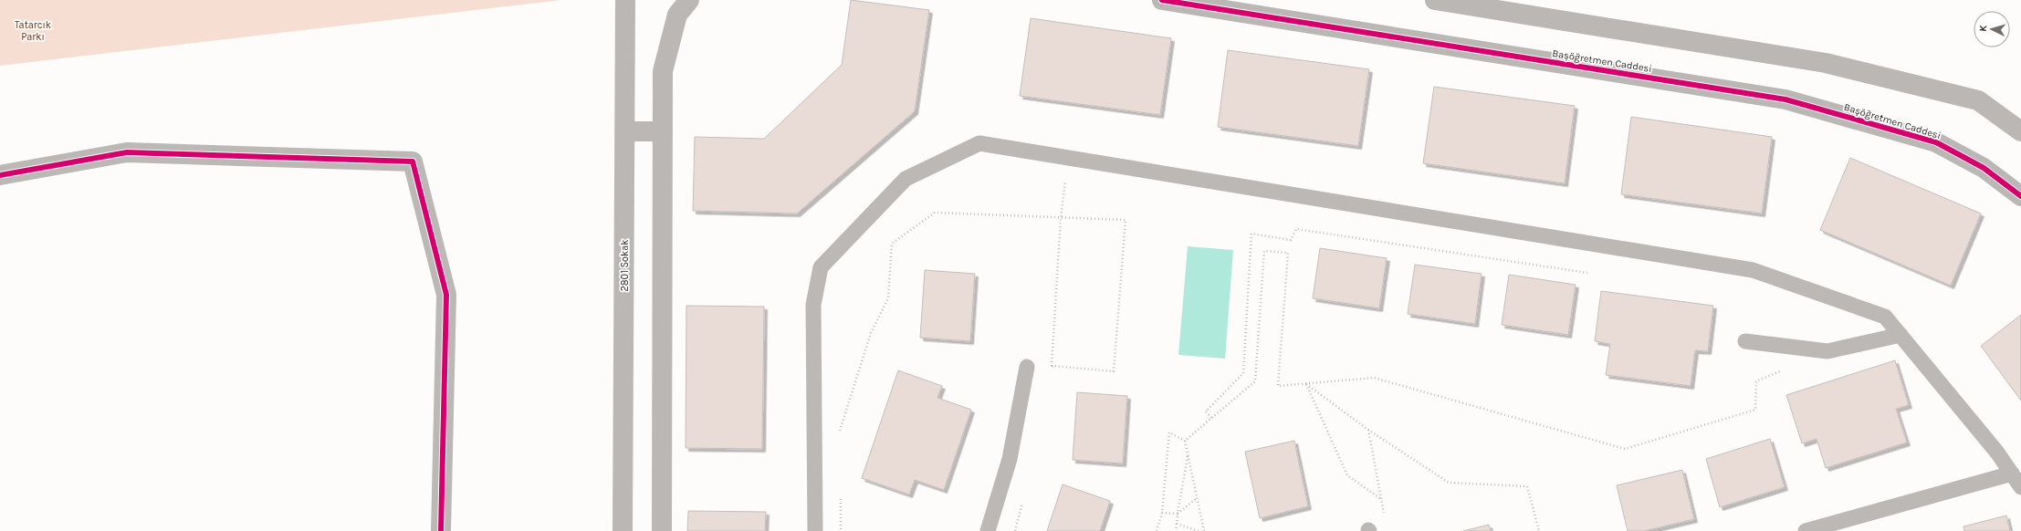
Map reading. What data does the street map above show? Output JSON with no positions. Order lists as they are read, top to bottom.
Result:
{
  "streets": {
    "street": ["Başöğretmen Caddesi", "2801 Sokak"]
  },
  "parks": ["Tatarcık Parkı"],
  "north": "left"
}
